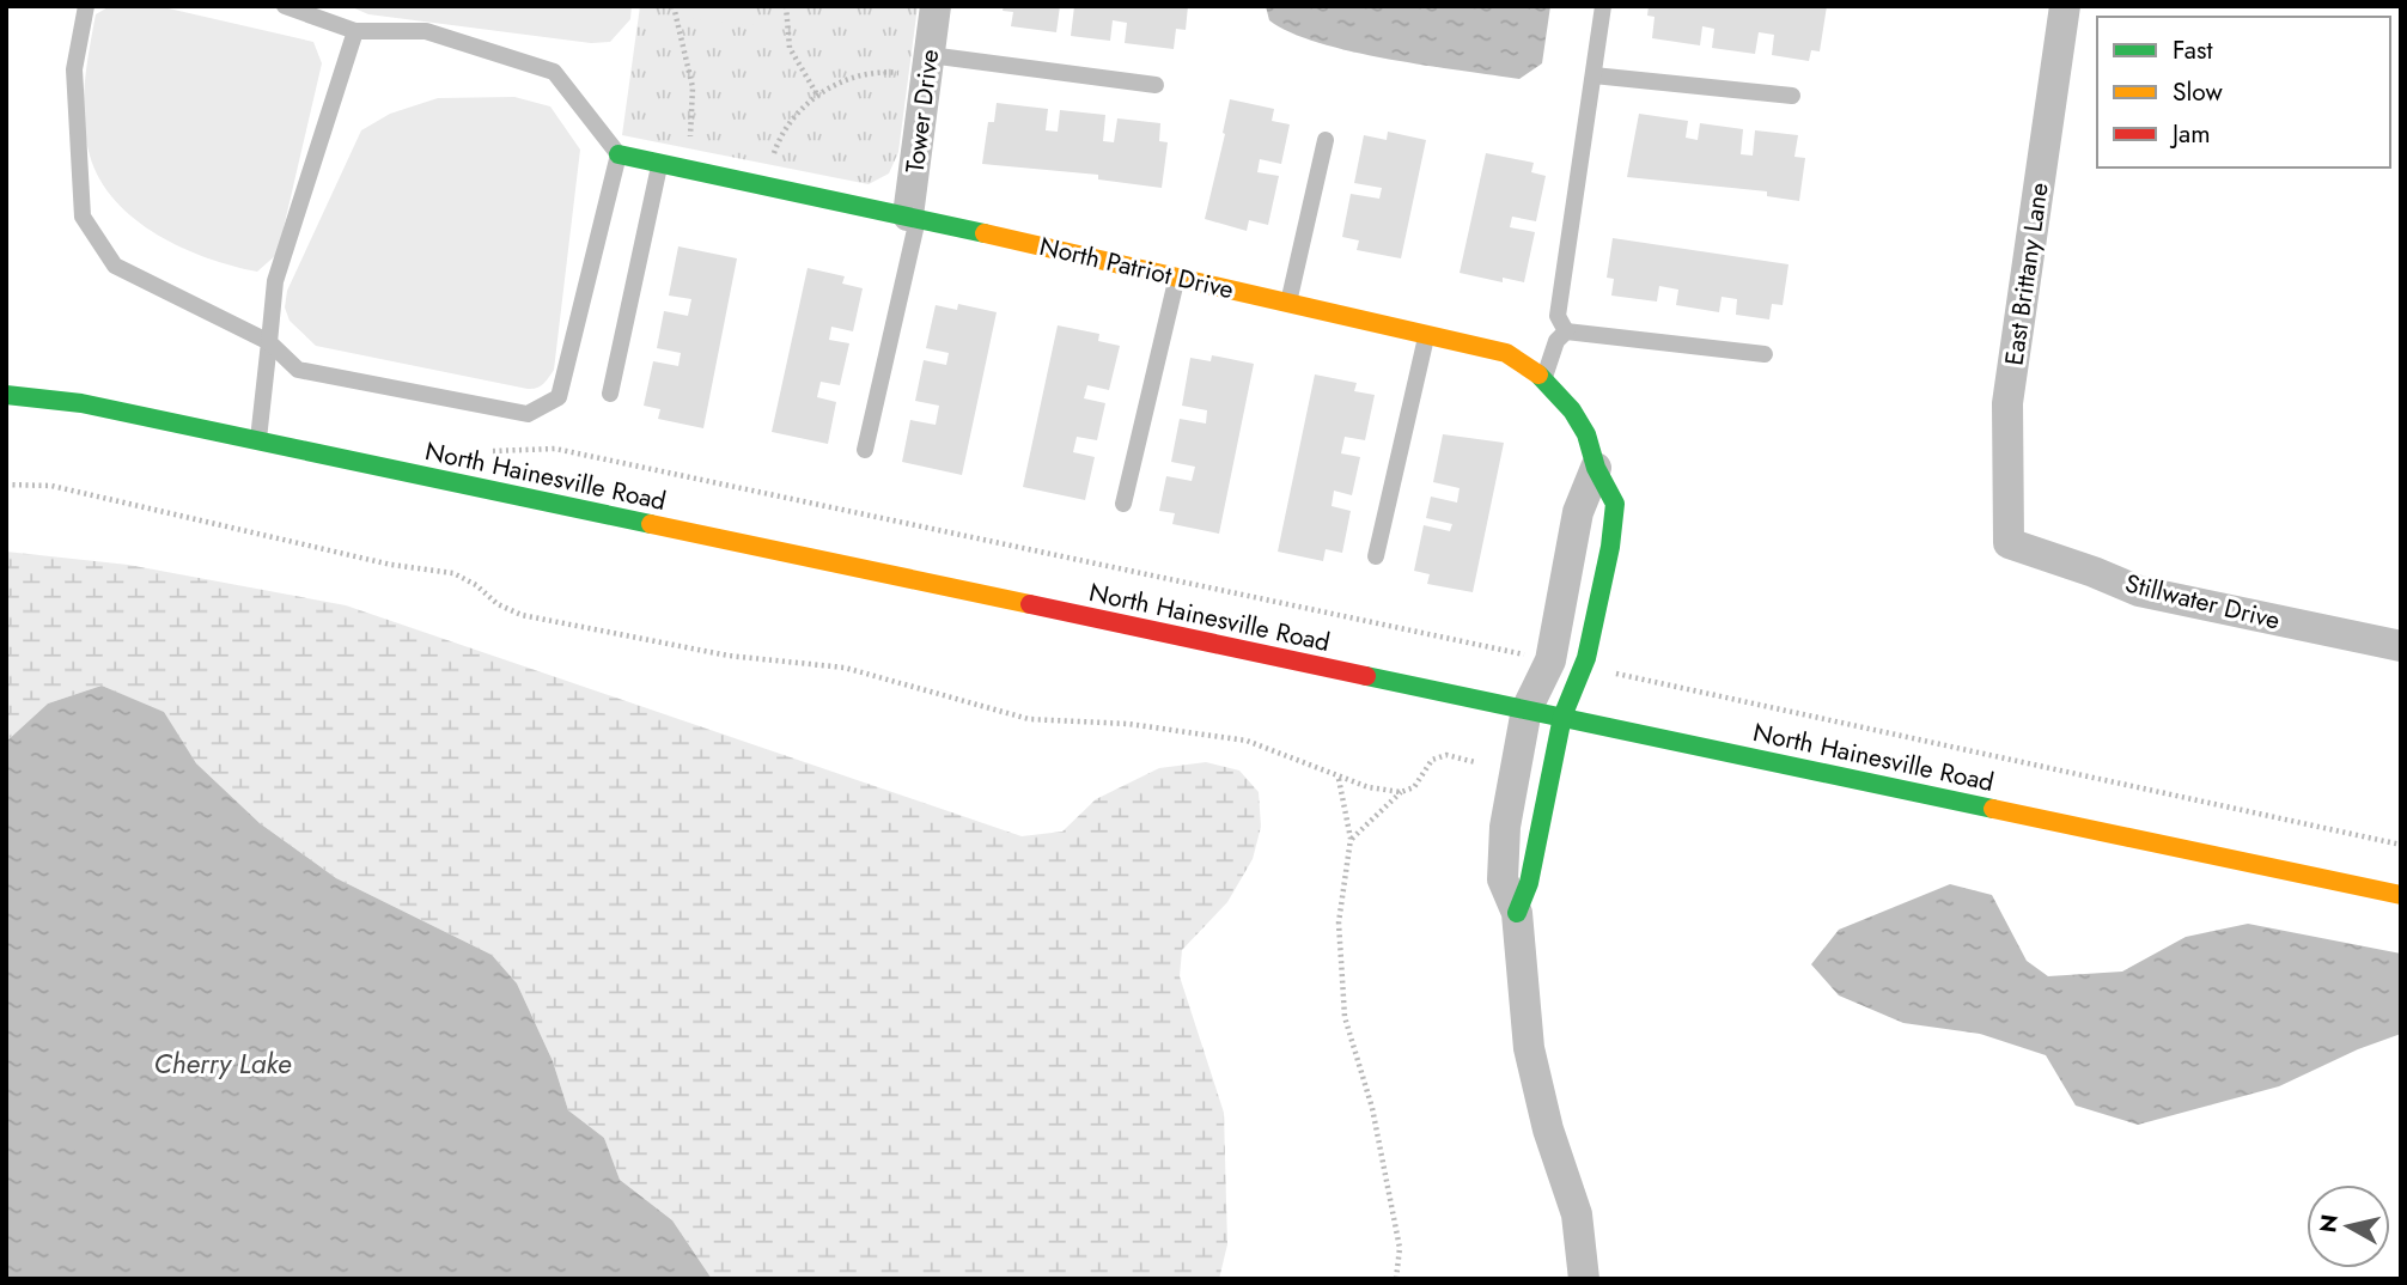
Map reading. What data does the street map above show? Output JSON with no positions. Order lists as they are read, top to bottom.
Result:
{
  "streets": {
    "main road": ["North Patriot Drive", "North Hainesville Road"],
    "street": ["Tower Drive", "East Brittany Lane", "Stillwater Drive"]
  },
  "crossings": [
    ["Tower Drive", "North Patriot Drive"],
    ["North Patriot Drive", "North Hainesville Road"],
    ["East Brittany Lane", "Stillwater Drive"]
  ],
  "water": ["Cherry Lake"],
  "legend": ["Fast", "Slow", "Jam"],
  "north": "left"
}
